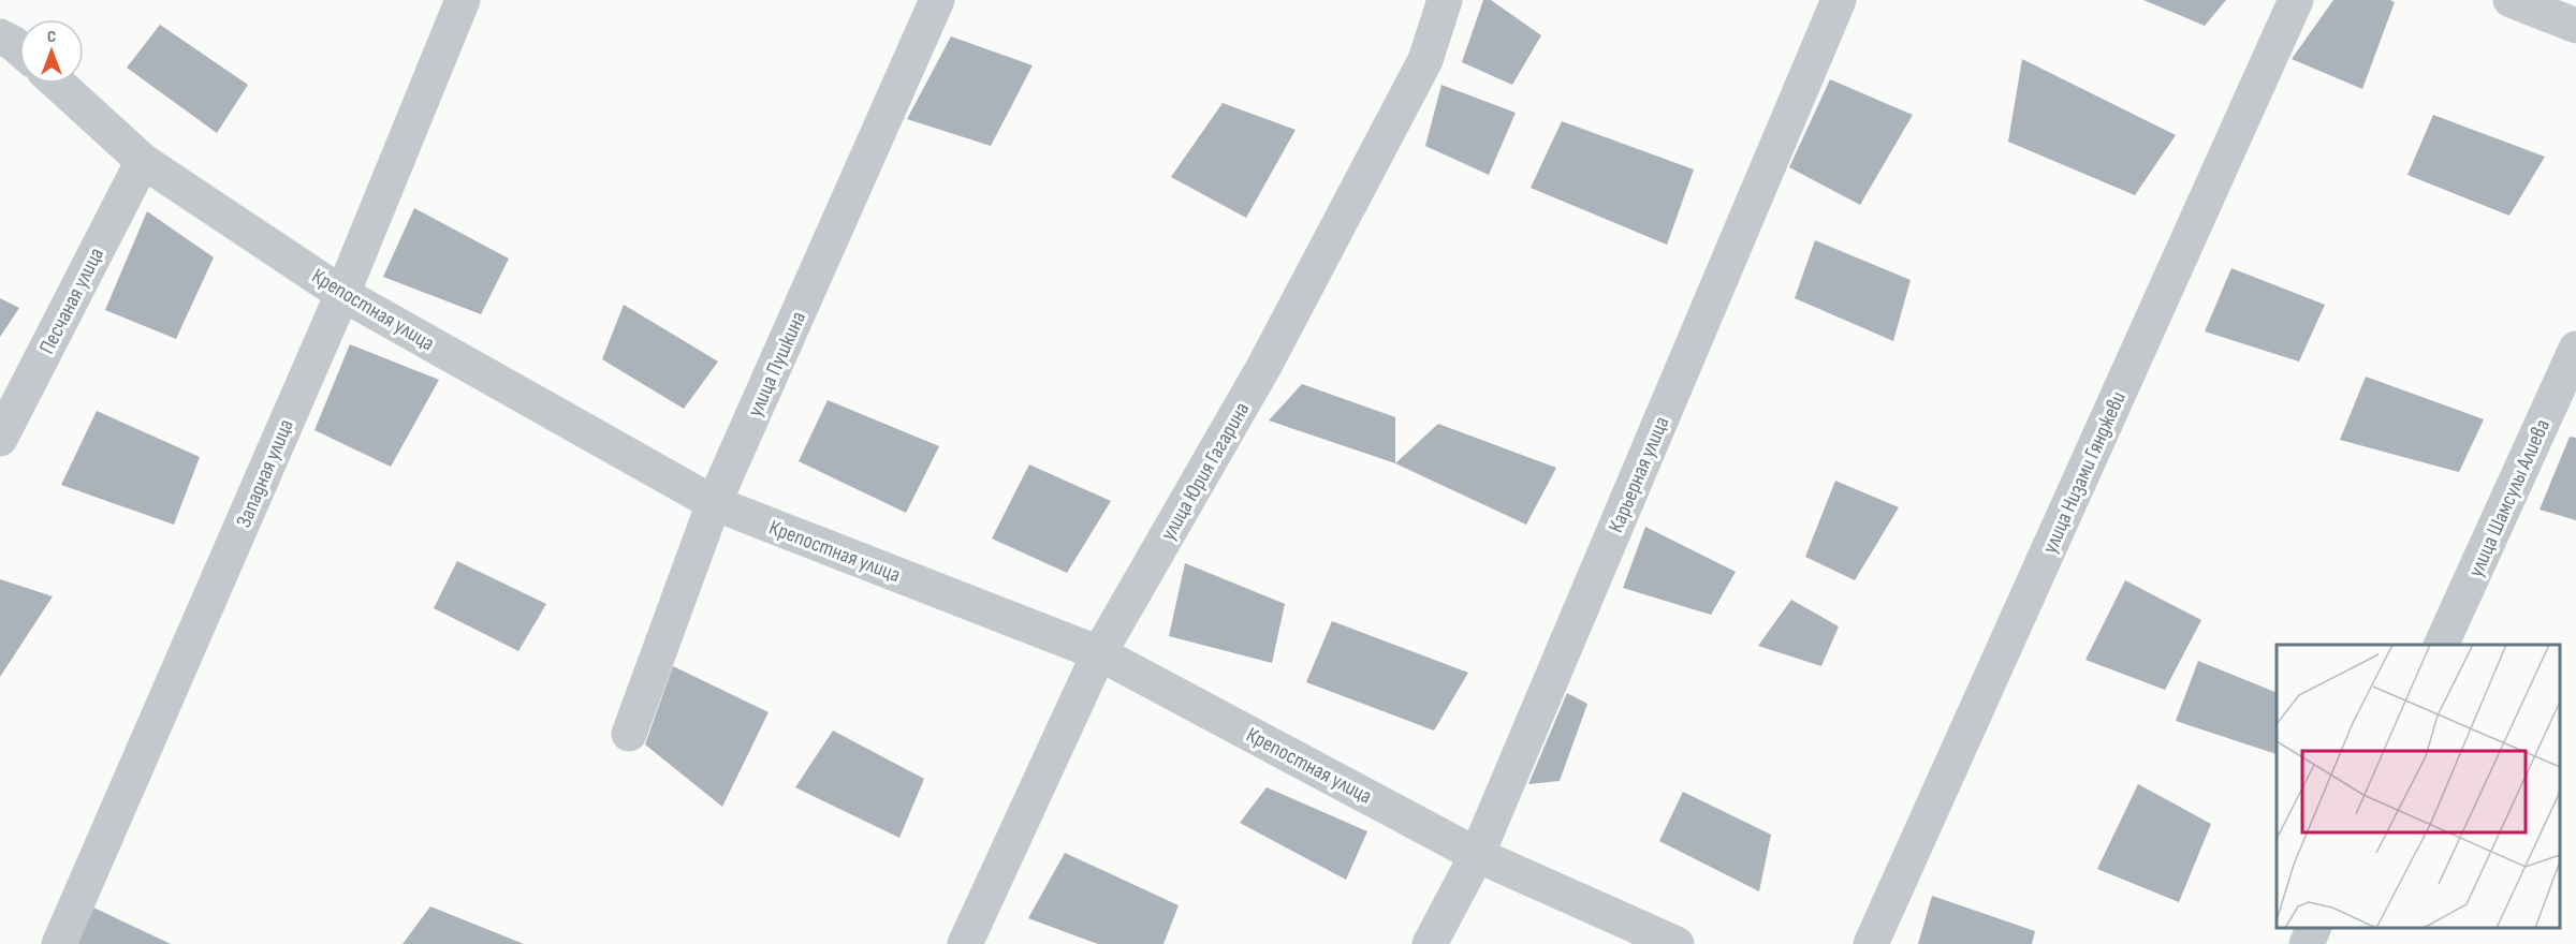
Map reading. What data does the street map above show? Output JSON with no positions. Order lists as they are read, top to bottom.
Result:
{
  "streets": {
    "street": [
      "Песчаная улица",
      "Крепостная улица",
      "улица Пушкина",
      "улица Юрия Гагарина",
      "улица Низами Гянджеви",
      "Западная улица",
      "Карьерная улица",
      "улица Шамсулы Алиева"
    ]
  },
  "crossings": [
    ["Песчаная улица", "Крепостная улица"],
    ["Крепостная улица", "улица Пушкина"],
    ["Крепостная улица", "улица Юрия Гагарина"],
    ["Крепостная улица", "Западная улица"],
    ["Крепостная улица", "Карьерная улица"]
  ],
  "north": "top"
}
